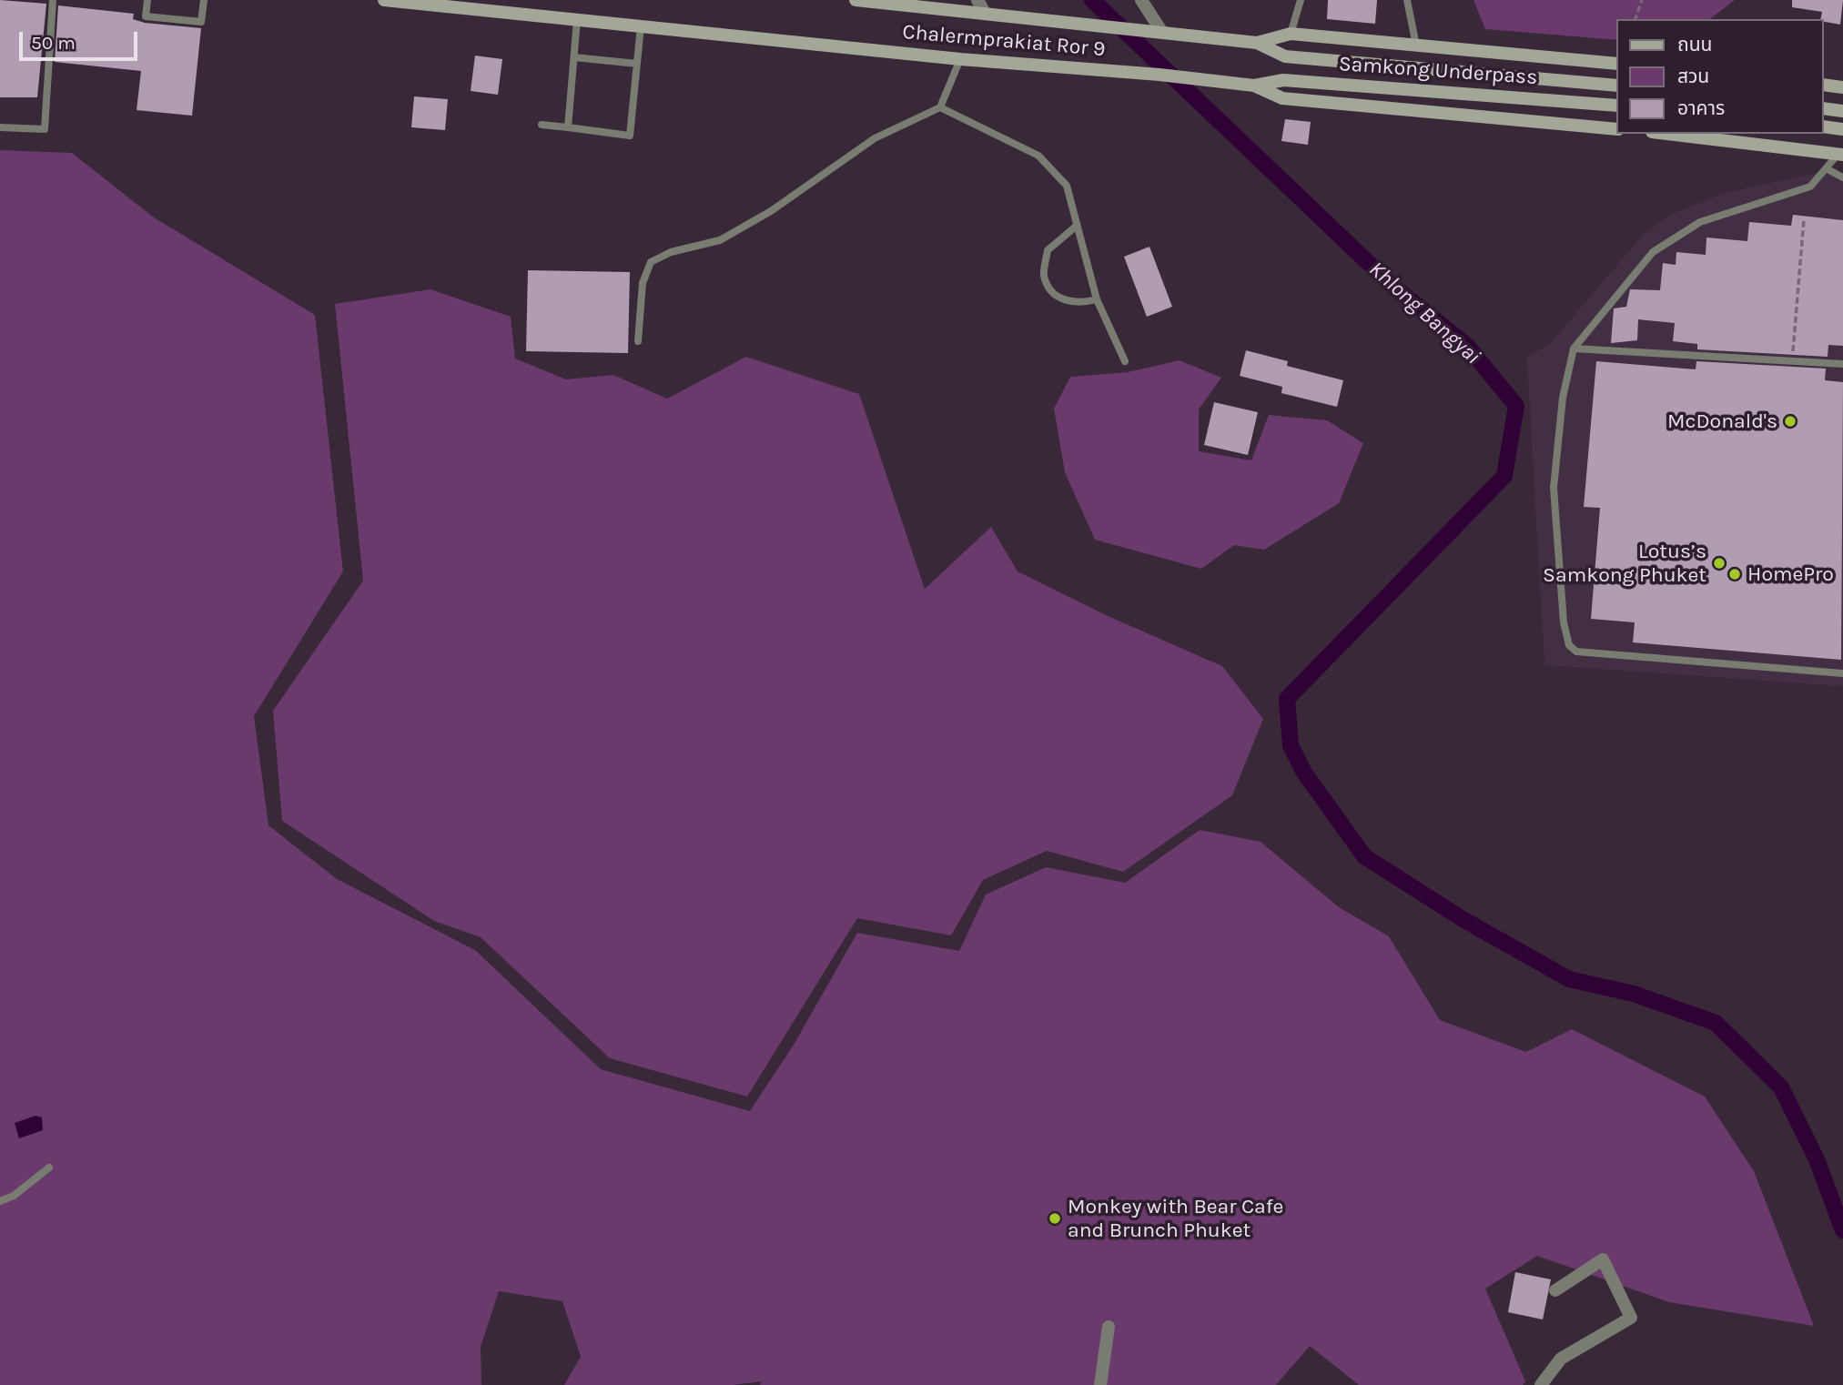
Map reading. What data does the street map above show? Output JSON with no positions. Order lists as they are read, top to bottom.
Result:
{
  "streets": {
    "main road": ["Chalermprakiat Ror 9", "Samkong Underpass"]
  },
  "crossings": [
    ["Chalermprakiat Ror 9", "Samkong Underpass"]
  ],
  "water": ["Khlong Bangyai"],
  "places": [
    "McDonald's",
    "Lotus’s Samkong Phuket",
    "HomePro",
    "Monkey with Bear Cafe and Brunch Phuket"
  ],
  "legend": ["ถนน", "สวน", "อาคาร"],
  "scale_bar": "50 m"
}
